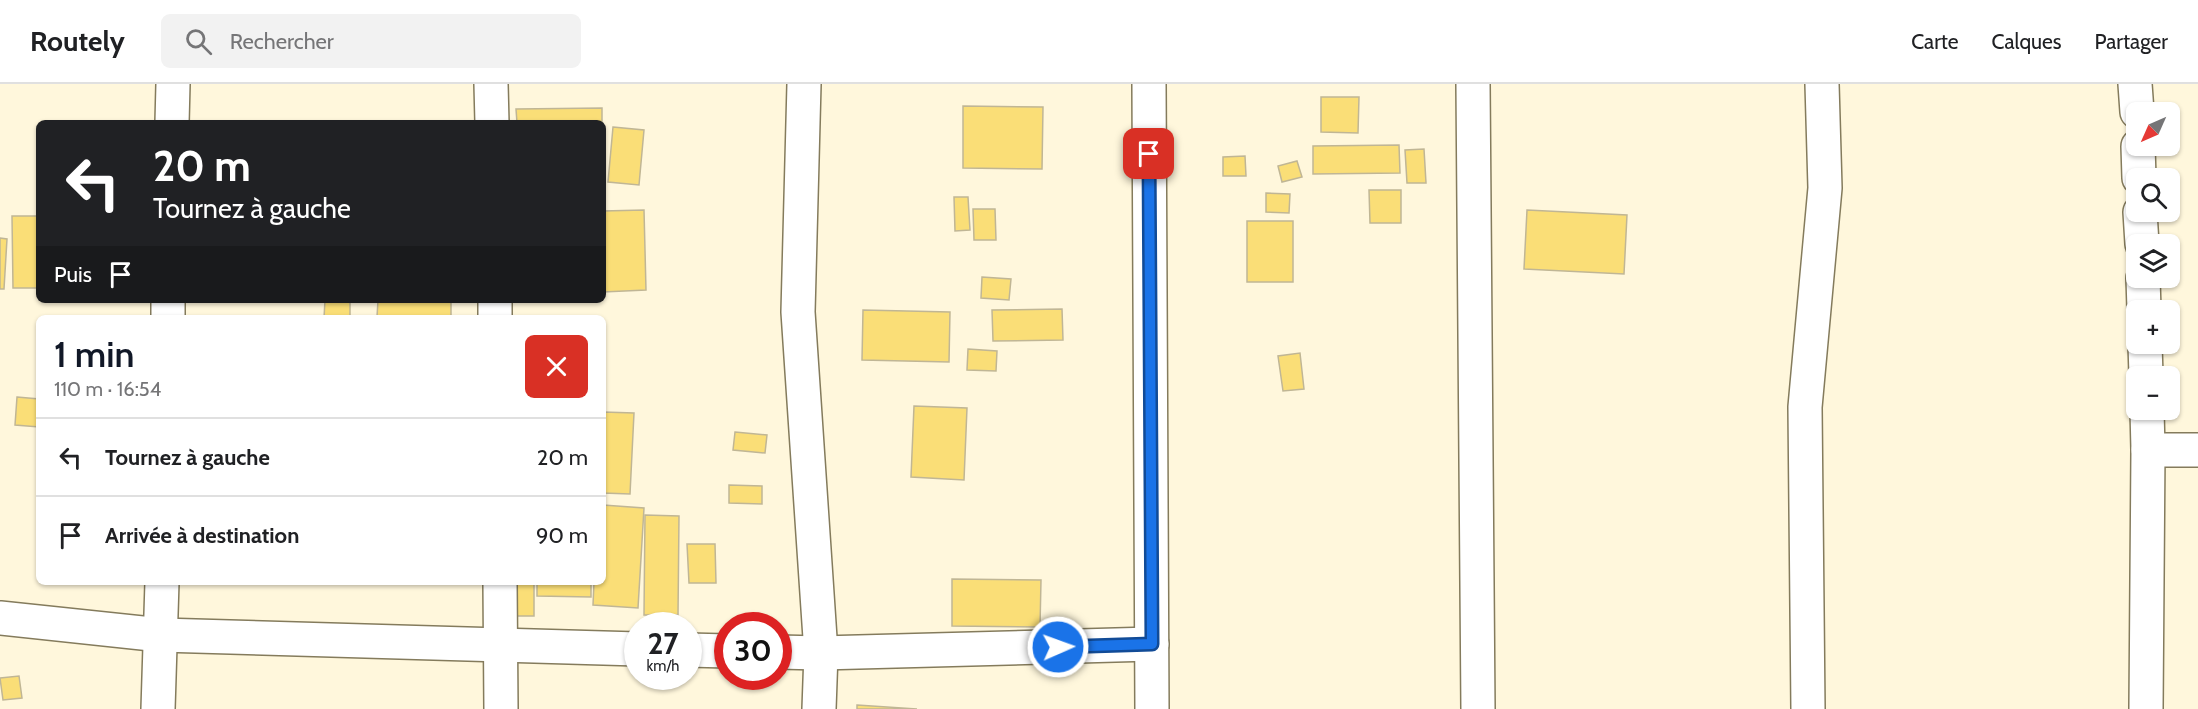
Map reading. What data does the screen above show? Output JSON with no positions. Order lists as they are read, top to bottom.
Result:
{
  "north": "bottom left",
  "page": {
    "header": "Routely",
    "search": "Rechercher",
    "nav": ["Carte", "Calques", "Partager"],
    "map_buttons": ["+", "−"],
    "turn": ["20 m", "Tournez à gauche"],
    "then": "Puis",
    "heading": ["1 min", "110 m · 16:54"],
    "list": [
      {
        "name": "Tournez à gauche",
        "value": "20 m"
      },
      {
        "name": "Arrivée à destination",
        "value": "90 m"
      }
    ],
    "speed": "27 km/h",
    "limit": "30"
  }
}
